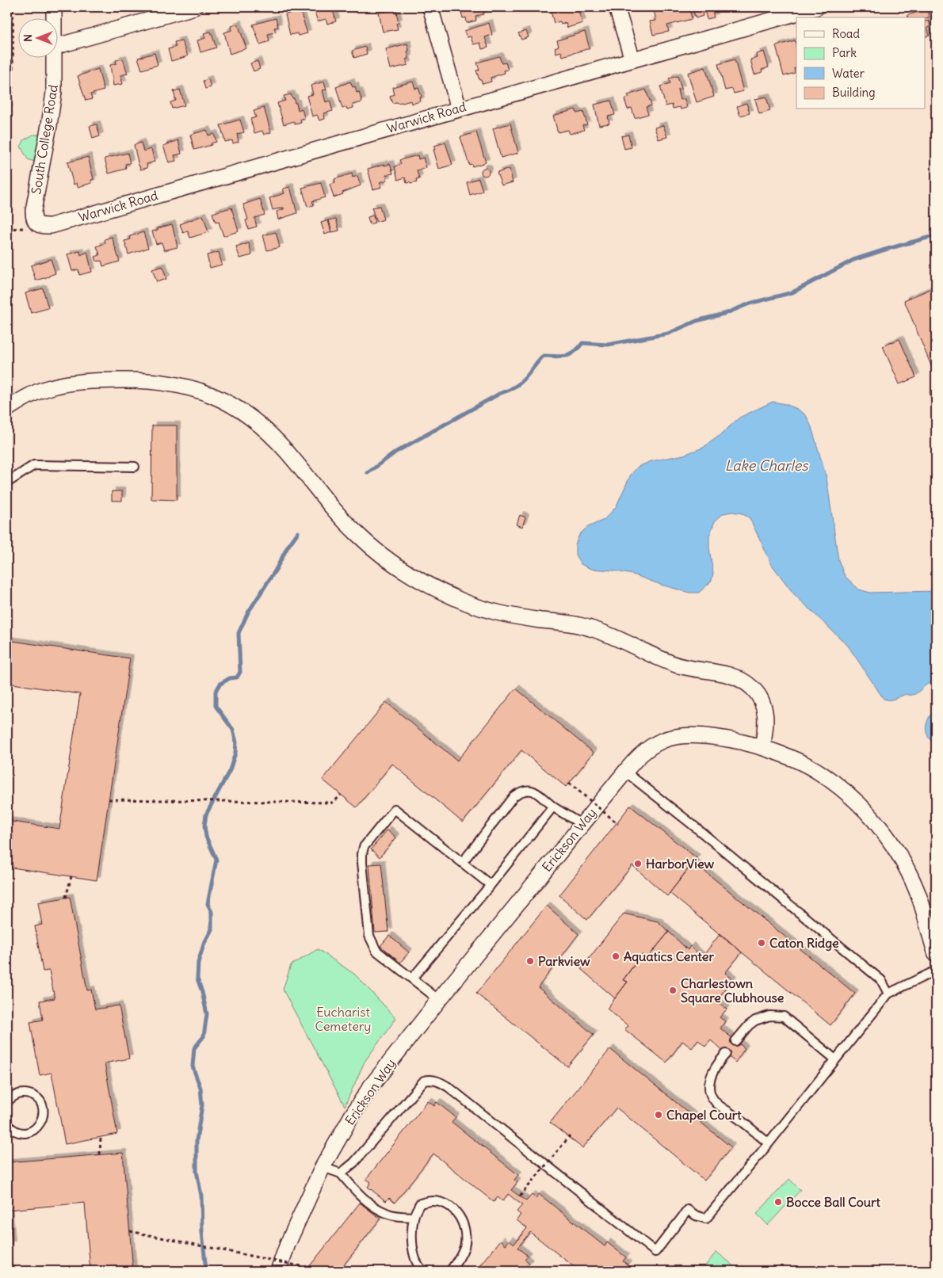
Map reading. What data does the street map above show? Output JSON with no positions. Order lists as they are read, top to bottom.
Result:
{
  "streets": {
    "street": ["Warwick Road", "South College Road", "Erickson Way"]
  },
  "crossings": [
    ["Warwick Road", "South College Road"]
  ],
  "water": ["Lake Charles"],
  "parks": ["Eucharist Cemetery"],
  "places": [
    "HarborView",
    "Caton Ridge",
    "Aquatics Center",
    "Parkview",
    "Charlestown Square Clubhouse",
    "Chapel Court",
    "Bocce Ball Court"
  ],
  "legend": [
    "Road",
    "Park",
    "Water",
    "Building"
  ],
  "north": "left"
}
